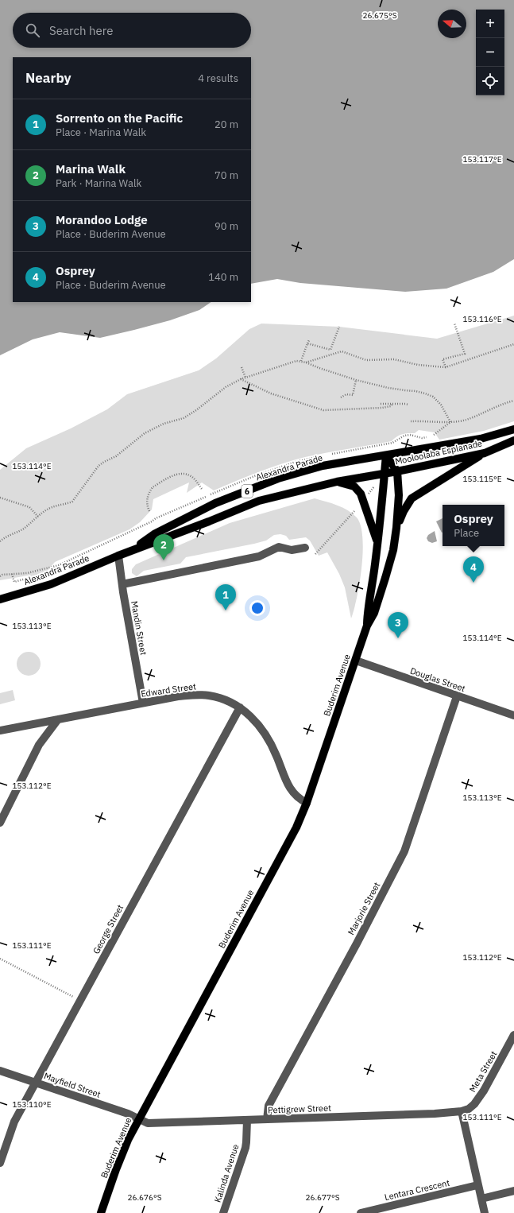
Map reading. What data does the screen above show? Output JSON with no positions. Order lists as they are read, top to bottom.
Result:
{
  "streets": {
    "main road": [
      "Mooloolaba Esplanade",
      "Alexandra Parade",
      "6",
      "Buderim Avenue"
    ],
    "street": [
      "Mandin Street",
      "Douglas Street",
      "Edward Street",
      "Marjorie Street",
      "George Street",
      "Meta Street",
      "Mayfield Street",
      "Pettigrew Street",
      "Kalinda Avenue",
      "Lentara Crescent"
    ]
  },
  "crossings": [
    ["Mooloolaba Esplanade", "Alexandra Parade"],
    ["Mooloolaba Esplanade", "Buderim Avenue"],
    ["Alexandra Parade", "Mandin Street"],
    ["Alexandra Parade", "Buderim Avenue"],
    ["Mandin Street", "Edward Street"],
    ["Douglas Street", "Buderim Avenue"],
    ["Douglas Street", "Marjorie Street"],
    ["Buderim Avenue", "Edward Street"],
    ["Buderim Avenue", "Mayfield Street"],
    ["Buderim Avenue", "Pettigrew Street"],
    ["Edward Street", "George Street"],
    ["Marjorie Street", "Pettigrew Street"],
    ["George Street", "Mayfield Street"],
    ["Meta Street", "Pettigrew Street"],
    ["Mayfield Street", "Pettigrew Street"],
    ["Pettigrew Street", "Kalinda Avenue"]
  ],
  "north": "left",
  "page": {
    "map_buttons": ["+", "−"],
    "search": "Search here",
    "heading": ["Nearby", "4 results"],
    "list": [
      {
        "mark": "1",
        "name": "Sorrento on the Pacific",
        "note": "Place · Marina Walk",
        "value": "20 m"
      },
      {
        "mark": "2",
        "name": "Marina Walk",
        "note": "Park · Marina Walk",
        "value": "70 m"
      },
      {
        "mark": "3",
        "name": "Morandoo Lodge",
        "note": "Place · Buderim Avenue",
        "value": "90 m"
      },
      {
        "mark": "4",
        "name": "Osprey",
        "note": "Place · Buderim Avenue",
        "value": "140 m"
      }
    ],
    "popup": ["Osprey", "Place"],
    "pins": [
      "2",
      "4",
      "1",
      "3"
    ]
  },
  "coordinates": [
    "26.675°S",
    "153.117°E",
    "153.116°E",
    "153.114°E",
    "153.115°E",
    "153.113°E",
    "153.112°E",
    "153.111°E",
    "153.110°E",
    "26.676°S",
    "26.677°S"
  ]
}
